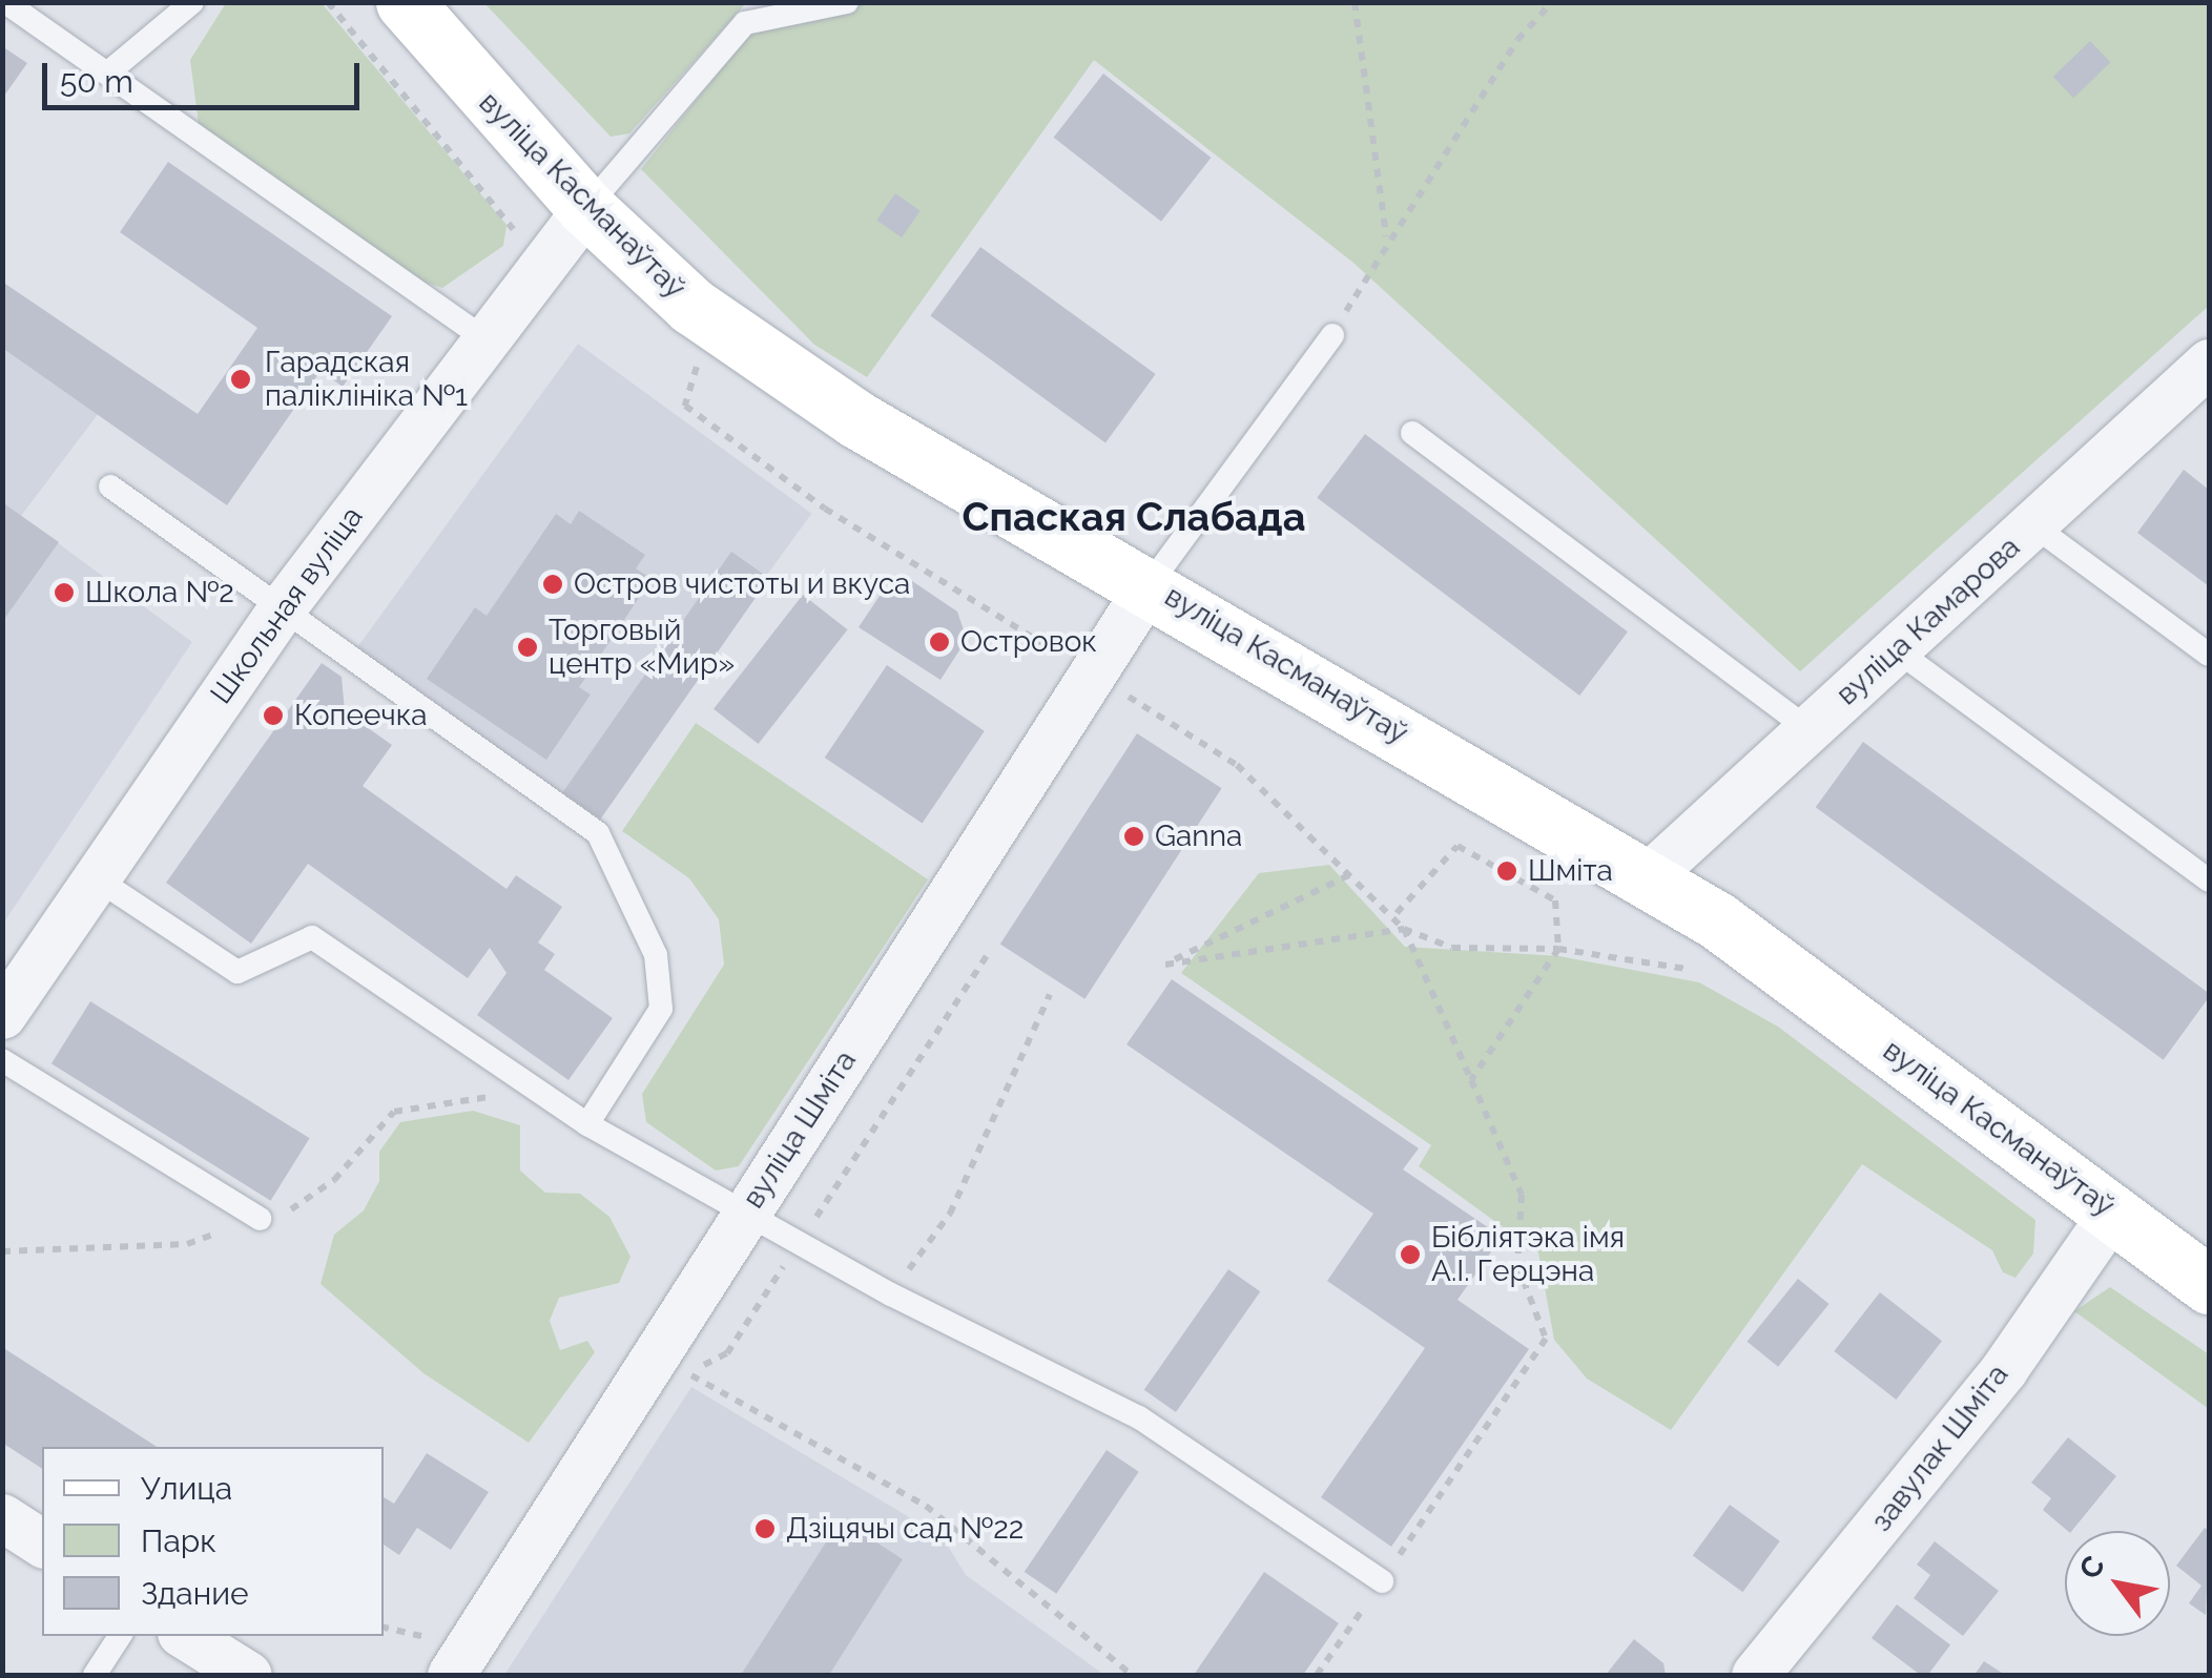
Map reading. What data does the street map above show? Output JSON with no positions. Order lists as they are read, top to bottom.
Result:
{
  "streets": {
    "main road": ["вуліца Касманаўтаў"],
    "street": [
      "Школьная вуліца",
      "вуліца Камарова",
      "вуліца Шміта",
      "завулак Шміта"
    ]
  },
  "crossings": [
    ["вуліца Касманаўтаў", "Школьная вуліца"],
    ["вуліца Касманаўтаў", "вуліца Камарова"],
    ["вуліца Касманаўтаў", "вуліца Шміта"],
    ["вуліца Касманаўтаў", "завулак Шміта"]
  ],
  "districts": ["Спаская Слабада"],
  "places": [
    "Гарадская паліклініка №1",
    "Остров чистоты и вкуса",
    "Школа №2",
    "Островок",
    "Торговый центр «Мир»",
    "Копеечка",
    "Ganna",
    "Шміта",
    "Бібліятэка імя А.І. Герцэна",
    "Дзіцячы сад №22"
  ],
  "legend": ["Улица", "Парк", "Здание"],
  "scale_bar": "50 m",
  "north": "top left"
}
